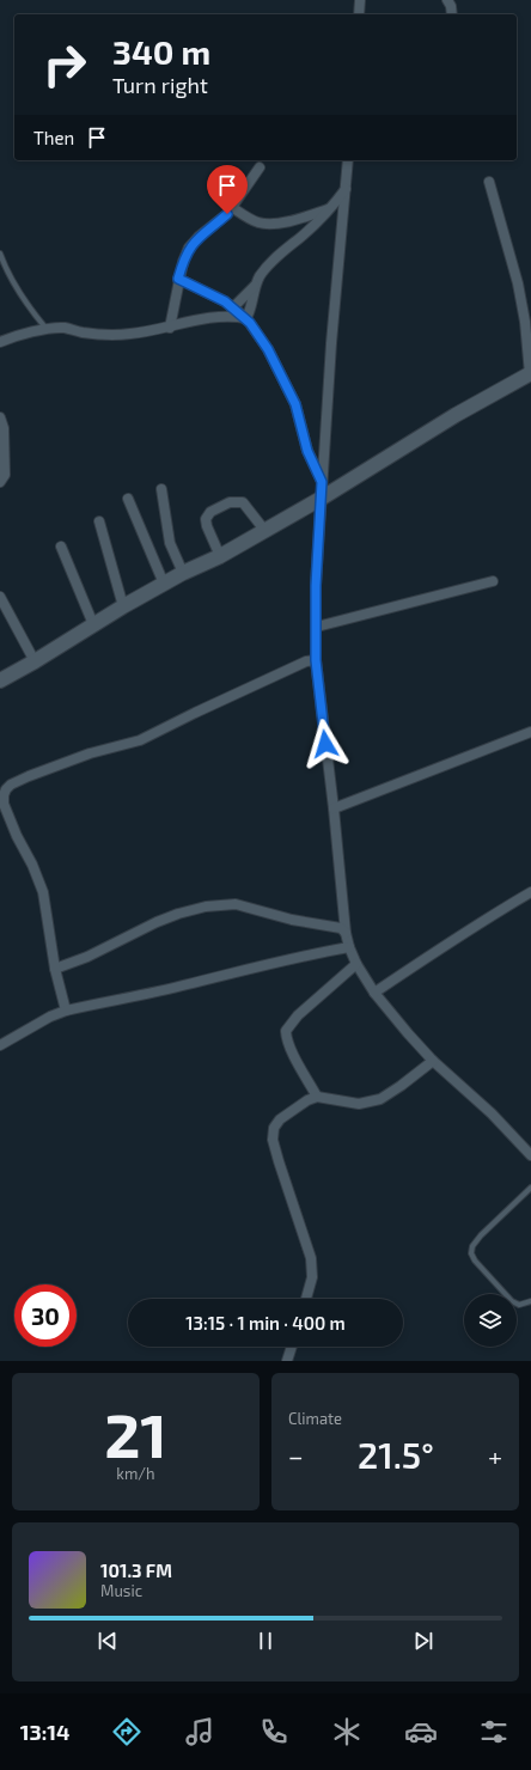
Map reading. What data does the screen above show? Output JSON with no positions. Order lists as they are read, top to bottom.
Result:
{
  "page": {
    "turn": ["340 m", "Turn right"],
    "then": "Then",
    "limit": "30",
    "trip": "13:15 · 1 min · 400 m",
    "tile": [
      ["21", "km/h"],
      "Climate"
    ],
    "heat": ["−", "21.5°", "+"],
    "song": ["101.3 FM", "Music"],
    "tabs": "13:14"
  }
}
